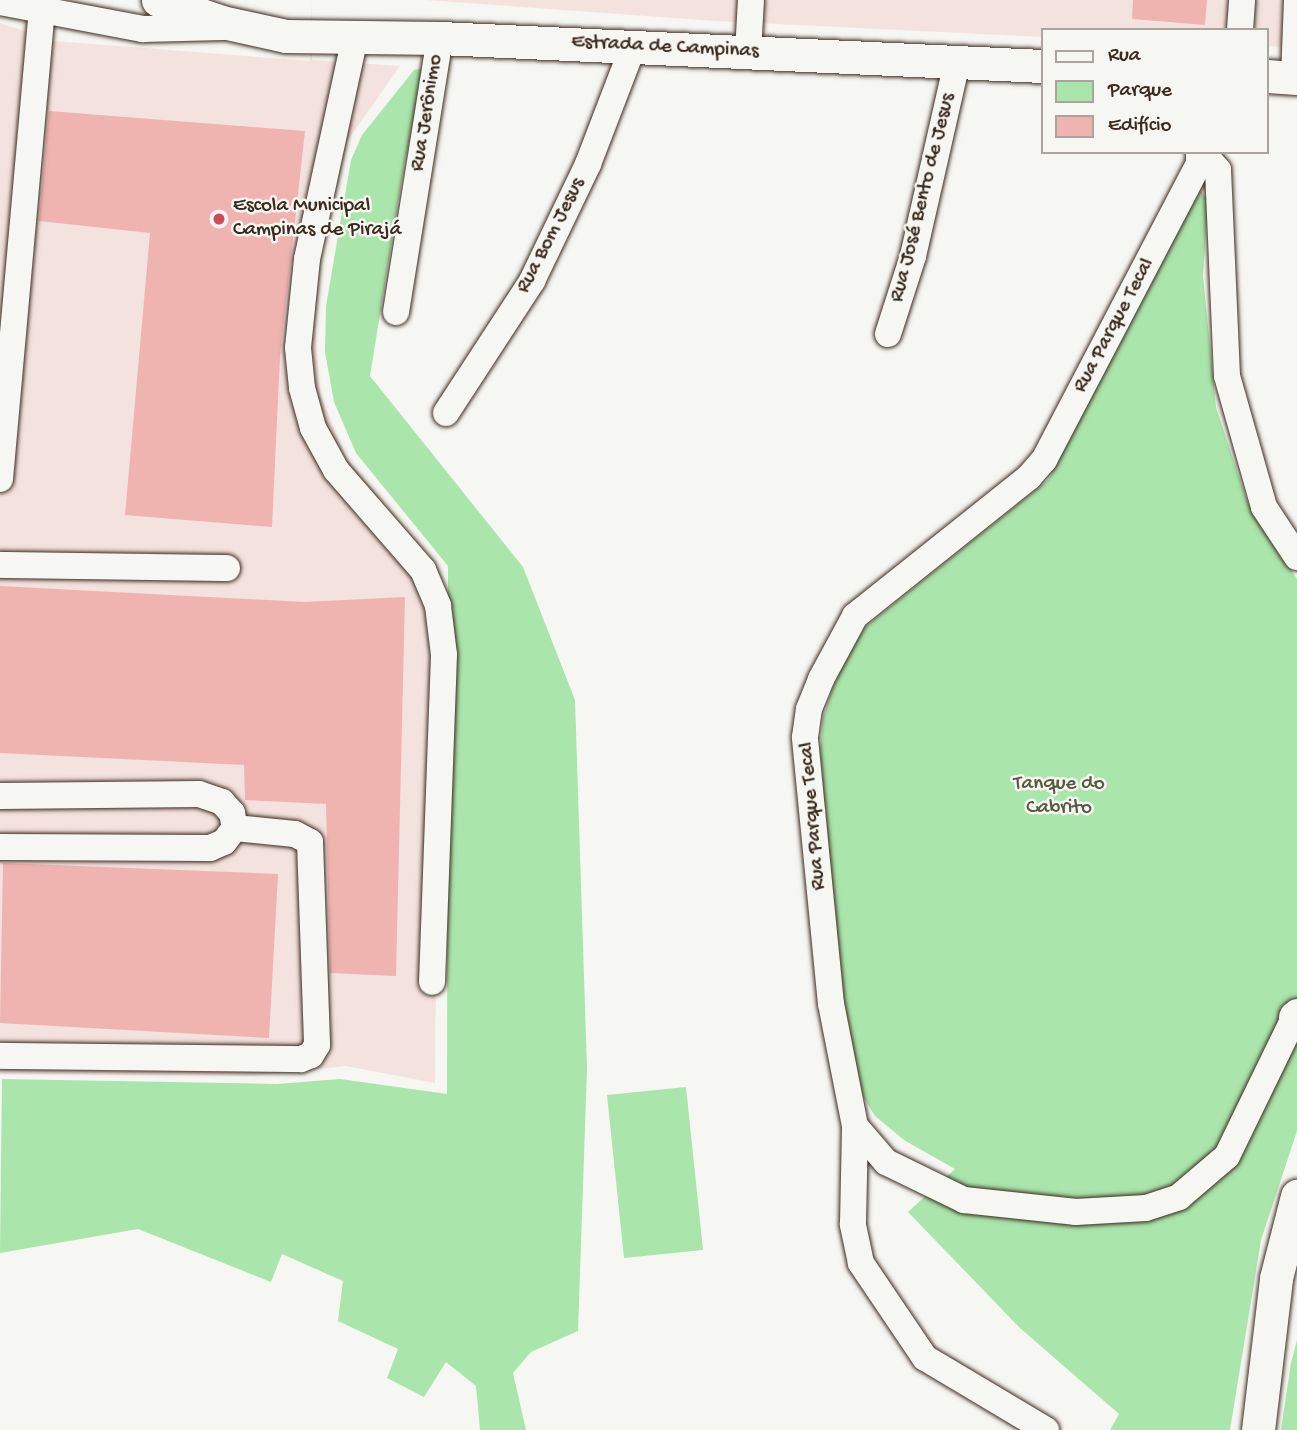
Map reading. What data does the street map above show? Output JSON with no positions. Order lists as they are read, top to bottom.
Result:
{
  "streets": {
    "main road": ["Estrada de Campinas"],
    "street": [
      "Rua Jerônimo",
      "Rua José Bento de Jesus",
      "Rua Bom Jesus",
      "Rua Parque Tecal"
    ]
  },
  "crossings": [
    ["Estrada de Campinas", "Rua Jerônimo"],
    ["Estrada de Campinas", "Rua José Bento de Jesus"],
    ["Estrada de Campinas", "Rua Bom Jesus"]
  ],
  "parks": ["Tanque do Cabrito"],
  "places": ["Escola Municipal Campinas de Pirajá"],
  "legend": ["Rua", "Parque", "Edifício"]
}
